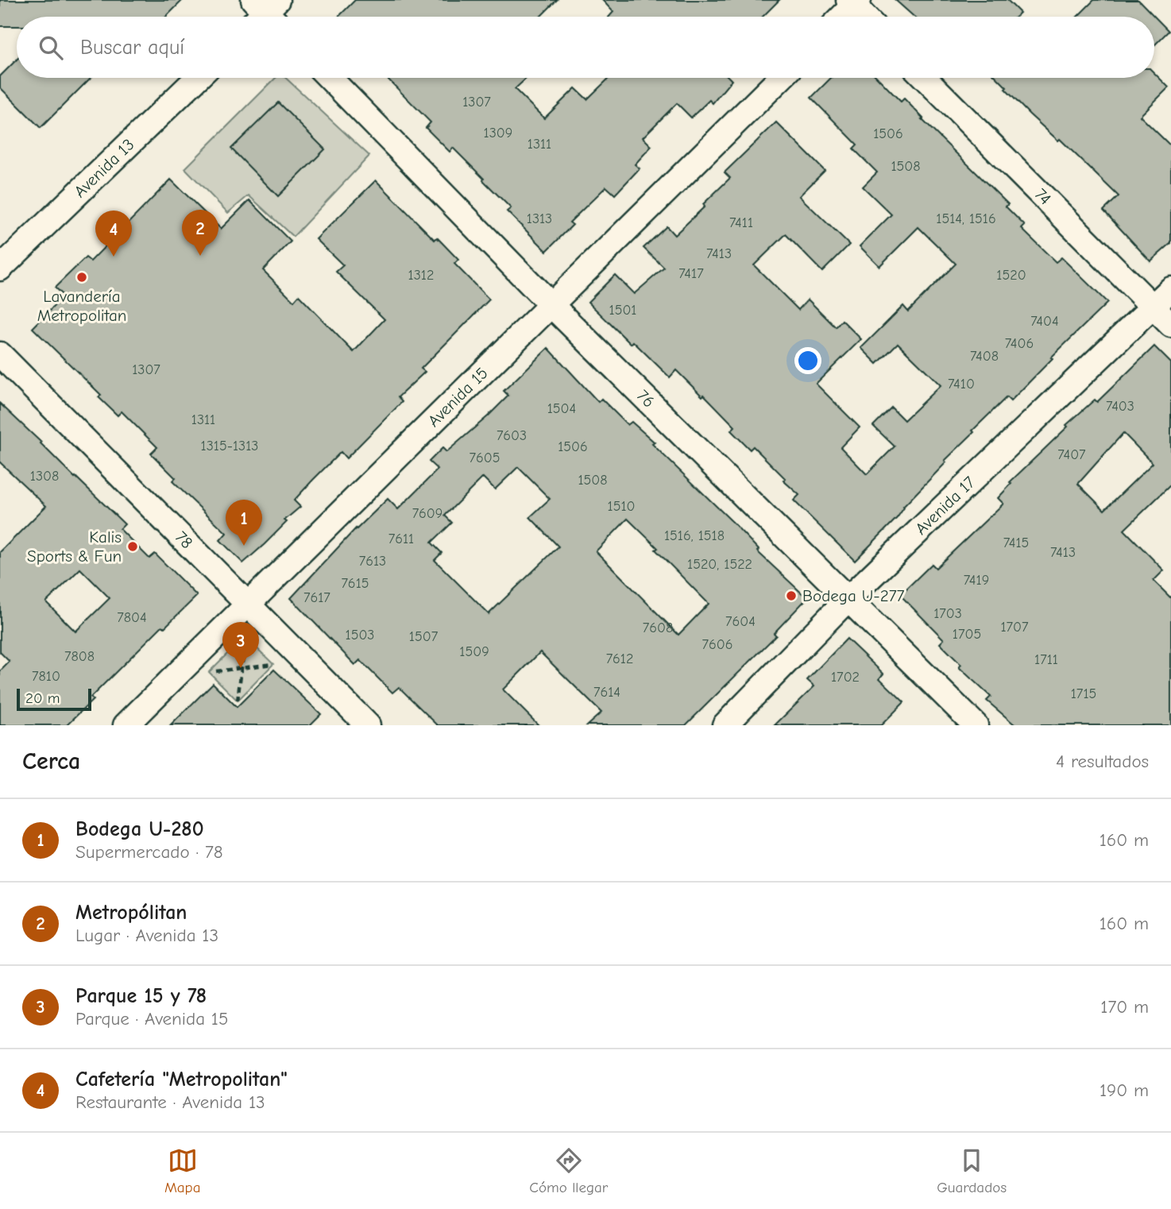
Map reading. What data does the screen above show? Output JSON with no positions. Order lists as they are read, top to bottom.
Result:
{
  "streets": {
    "street": [
      "Avenida 13",
      "74",
      "Avenida 15",
      "76",
      "Avenida 17",
      "78"
    ]
  },
  "crossings": [
    ["74", "Avenida 17"],
    ["Avenida 15", "76"],
    ["Avenida 15", "78"],
    ["76", "Avenida 17"]
  ],
  "places": ["Lavandería Metropolitan", "Kalis Sports & Fun", "Bodega U-277"],
  "house_numbers": [
    "1307",
    "1309",
    "1506",
    "1311",
    "1508",
    "1313",
    "1514, 1516",
    "7411",
    "7413",
    "7417",
    "1312",
    "1520",
    "1501",
    "7404",
    "7406",
    "7408",
    "1307",
    "7410",
    "7403",
    "1504",
    "1311",
    "7603",
    "1315-1313",
    "1506",
    "7407",
    "7605",
    "1308",
    "1508",
    "1510",
    "7609",
    "1516, 1518",
    "7611",
    "7415",
    "7413",
    "7613",
    "1520, 1522",
    "7419",
    "7615",
    "7617",
    "1703",
    "7804",
    "7604",
    "1707",
    "7608",
    "1705",
    "1503",
    "1507",
    "7606",
    "1509",
    "7808",
    "7612",
    "1711",
    "7810",
    "1702",
    "7614",
    "1715"
  ],
  "scale_bar": "20 m",
  "page": {
    "search": "Buscar aquí",
    "pins": [
      "2",
      "4",
      "1",
      "3"
    ],
    "scale": "20 m",
    "heading": ["Cerca", "4 resultados"],
    "list": [
      {
        "mark": "1",
        "name": "Bodega U-280",
        "note": "Supermercado · 78",
        "value": "160 m"
      },
      {
        "mark": "2",
        "name": "Metropólitan",
        "note": "Lugar · Avenida 13",
        "value": "160 m"
      },
      {
        "mark": "3",
        "name": "Parque 15 y 78",
        "note": "Parque · Avenida 15",
        "value": "170 m"
      },
      {
        "mark": "4",
        "name": "Cafetería \"Metropolitan\"",
        "note": "Restaurante · Avenida 13",
        "value": "190 m"
      }
    ],
    "nav": ["Mapa", "Cómo llegar", "Guardados"]
  }
}
